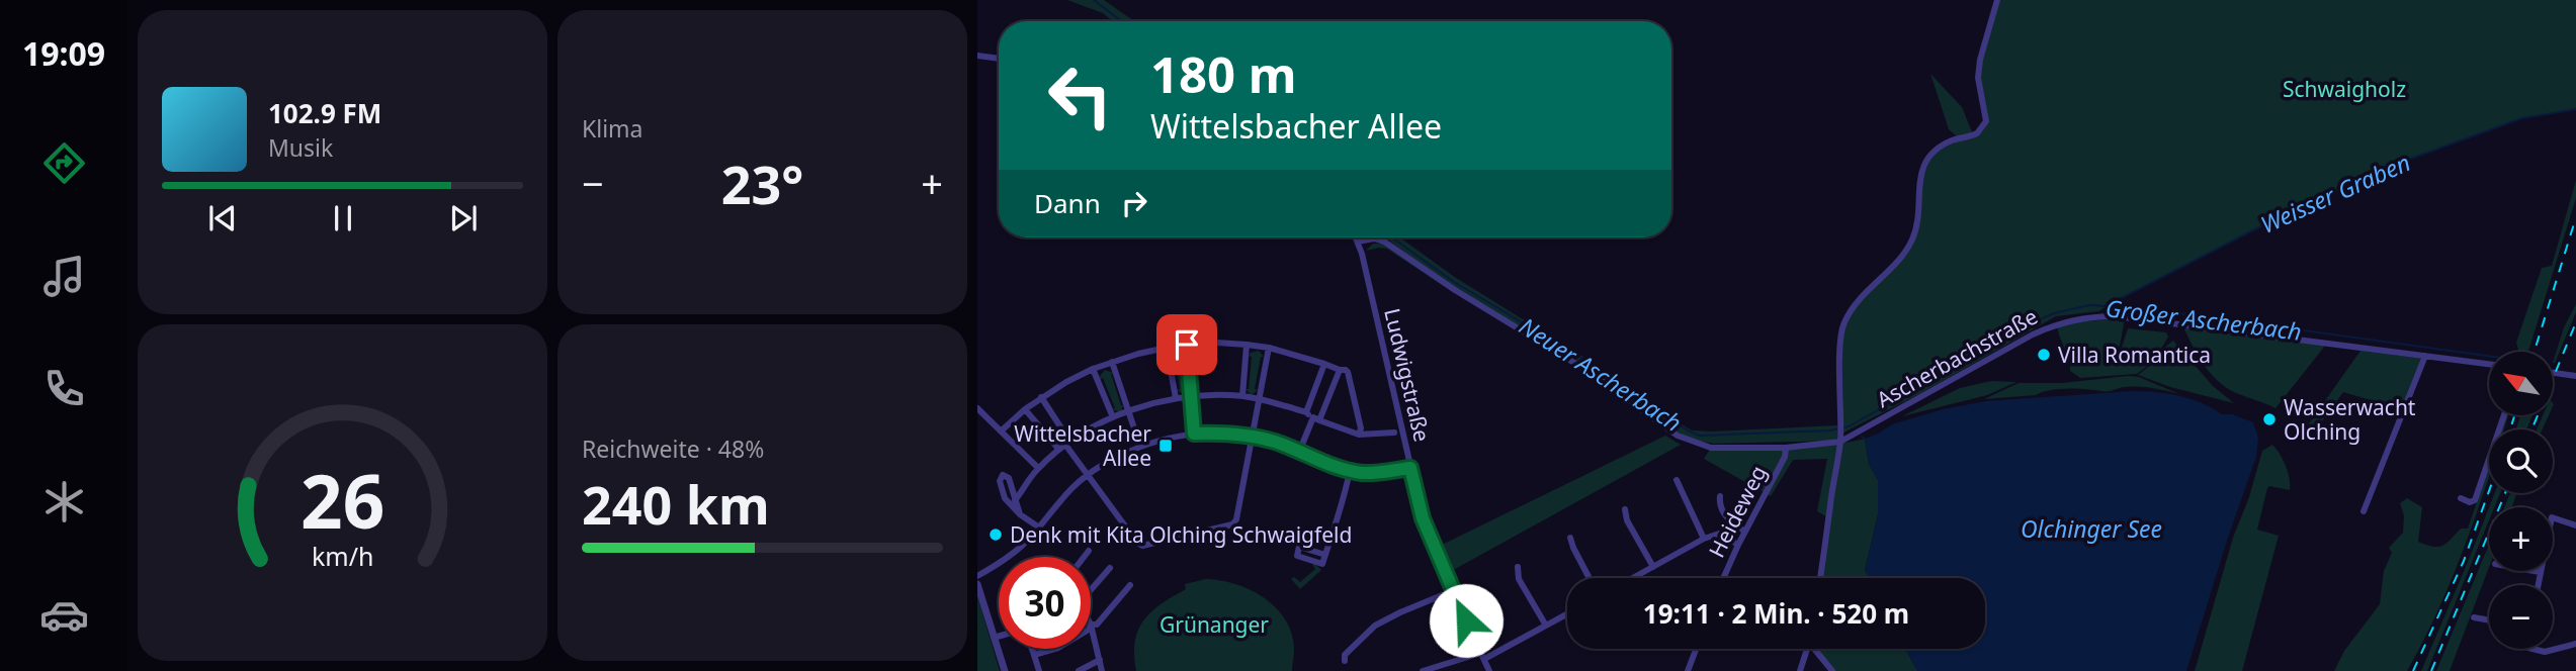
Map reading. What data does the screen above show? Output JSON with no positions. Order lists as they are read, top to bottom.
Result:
{
  "streets": {
    "street": ["Ascherbachstraße", "Ludwigstraße", "Heideweg"]
  },
  "crossings": [
    ["Ascherbachstraße", "Ludwigstraße"],
    ["Ascherbachstraße", "Heideweg"]
  ],
  "water": [
    "Weisser Graben",
    "Großer Ascherbach",
    "Neuer Ascherbach",
    "Olchinger See"
  ],
  "parks": ["Schwaigholz", "Grünanger"],
  "places": {
    "other": ["Villa Romantica", "Wasserwacht Olching", "Denk mit Kita Olching Schwaigfeld"],
    "transit": ["Wittelsbacher Allee"]
  },
  "north": "top left",
  "page": {
    "tabs": "19:09",
    "tile": [
      "Klima",
      ["Reichweite · 48%", "240 km"]
    ],
    "turn": ["180 m", "Wittelsbacher Allee"],
    "song": ["102.9 FM", "Musik"],
    "heat": ["−", "23°", "+"],
    "then": "Dann",
    "map_buttons": ["+", "−"],
    "limit": "30",
    "trip": "19:11 · 2 Min. · 520 m",
    "gauge": ["26", "km/h"]
  }
}
